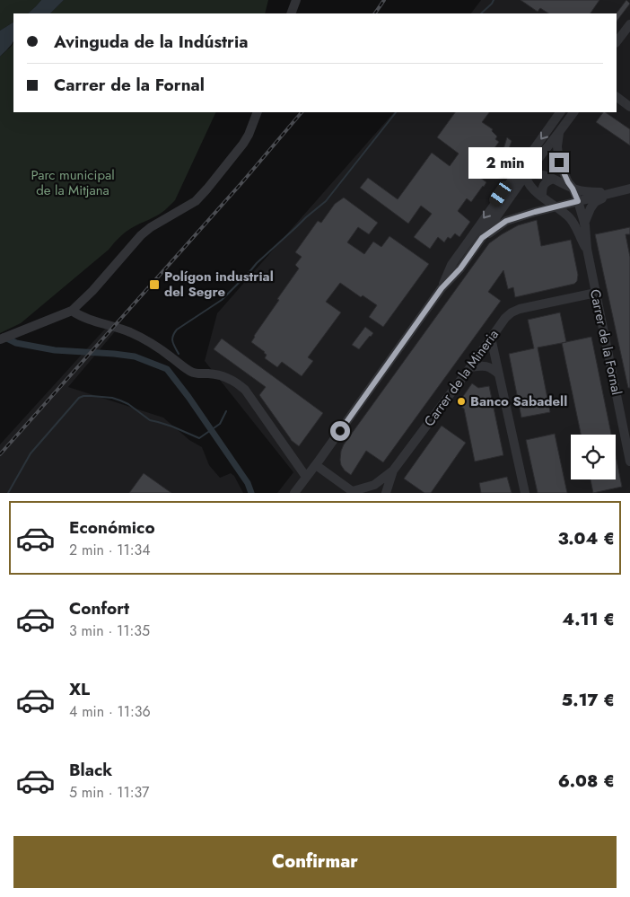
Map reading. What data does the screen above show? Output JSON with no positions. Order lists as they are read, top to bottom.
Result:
{
  "streets": {
    "street": ["Carrer de la Fornal", "Carrer de la Mineria"]
  },
  "crossings": [
    ["Carrer de la Fornal", "Carrer de la Mineria"]
  ],
  "parks": ["Parc municipal de la Mitjana"],
  "places": {
    "transit": ["Polígon industrial del Segre"],
    "other": ["Banco Sabadell"]
  },
  "page": {
    "banner": ["Avinguda de la Indústria", "Carrer de la Fornal"],
    "bubble": "2 min",
    "list": [
      {
        "name": "Económico",
        "note": "2 min · 11:34",
        "value": "3.04 €"
      },
      {
        "name": "Confort",
        "note": "3 min · 11:35",
        "value": "4.11 €"
      },
      {
        "name": "XL",
        "note": "4 min · 11:36",
        "value": "5.17 €"
      },
      {
        "name": "Black",
        "note": "5 min · 11:37",
        "value": "6.08 €"
      }
    ],
    "buttons": "Confirmar"
  }
}
